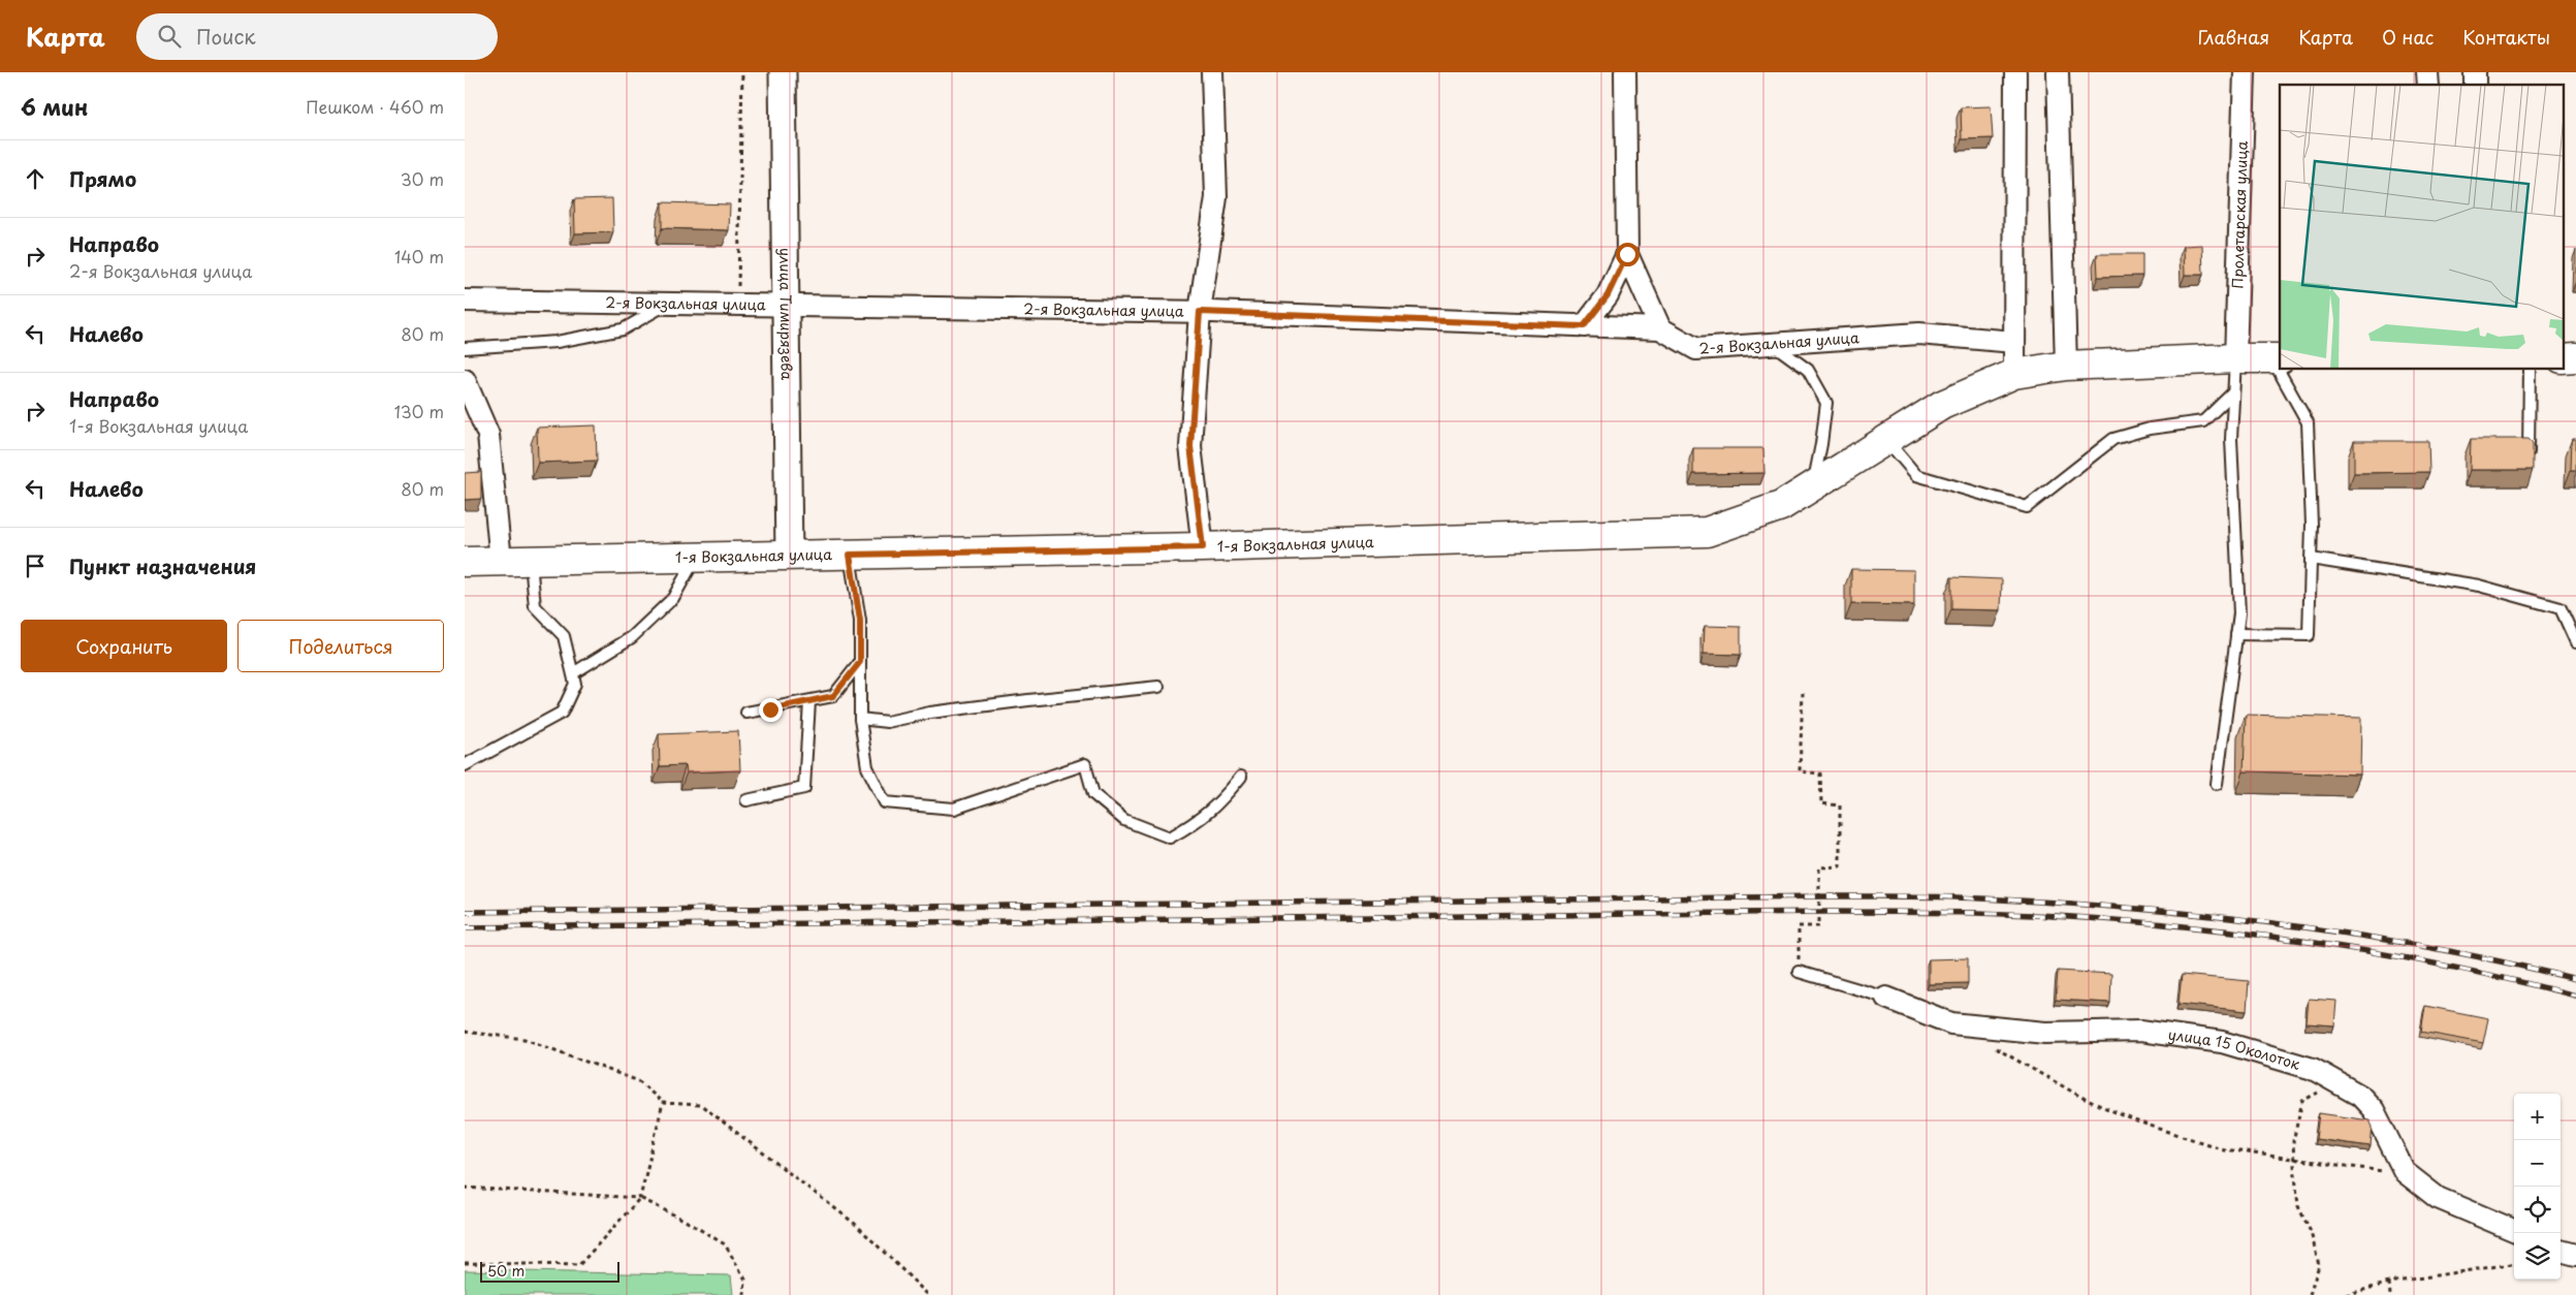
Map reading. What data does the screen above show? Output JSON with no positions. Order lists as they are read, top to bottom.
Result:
{
  "streets": {
    "main road": ["1-я Вокзальная улица"],
    "street": [
      "Пролетарская улица",
      "2-я Вокзальная улица",
      "улица Тимирязева",
      "улица 15 Околоток"
    ]
  },
  "crossings": [
    ["2-я Вокзальная улица", "улица Тимирязева"],
    ["улица Тимирязева", "1-я Вокзальная улица"]
  ],
  "scale_bar": "50 m",
  "page": {
    "header": "Карта",
    "search": "Поиск",
    "nav": [
      "Главная",
      "Карта",
      "О нас",
      "Контакты"
    ],
    "heading": ["6 мин", "Пешком · 460 m"],
    "list": [
      ["Прямо", "30 m"],
      ["Направо", "2-я Вокзальная улица", "140 m"],
      ["Налево", "80 m"],
      ["Направо", "1-я Вокзальная улица", "130 m"],
      ["Налево", "80 m"],
      "Пункт назначения"
    ],
    "buttons": ["Сохранить", "Поделиться"],
    "map_buttons": ["+", "−"],
    "scale": "50 m"
  }
}
